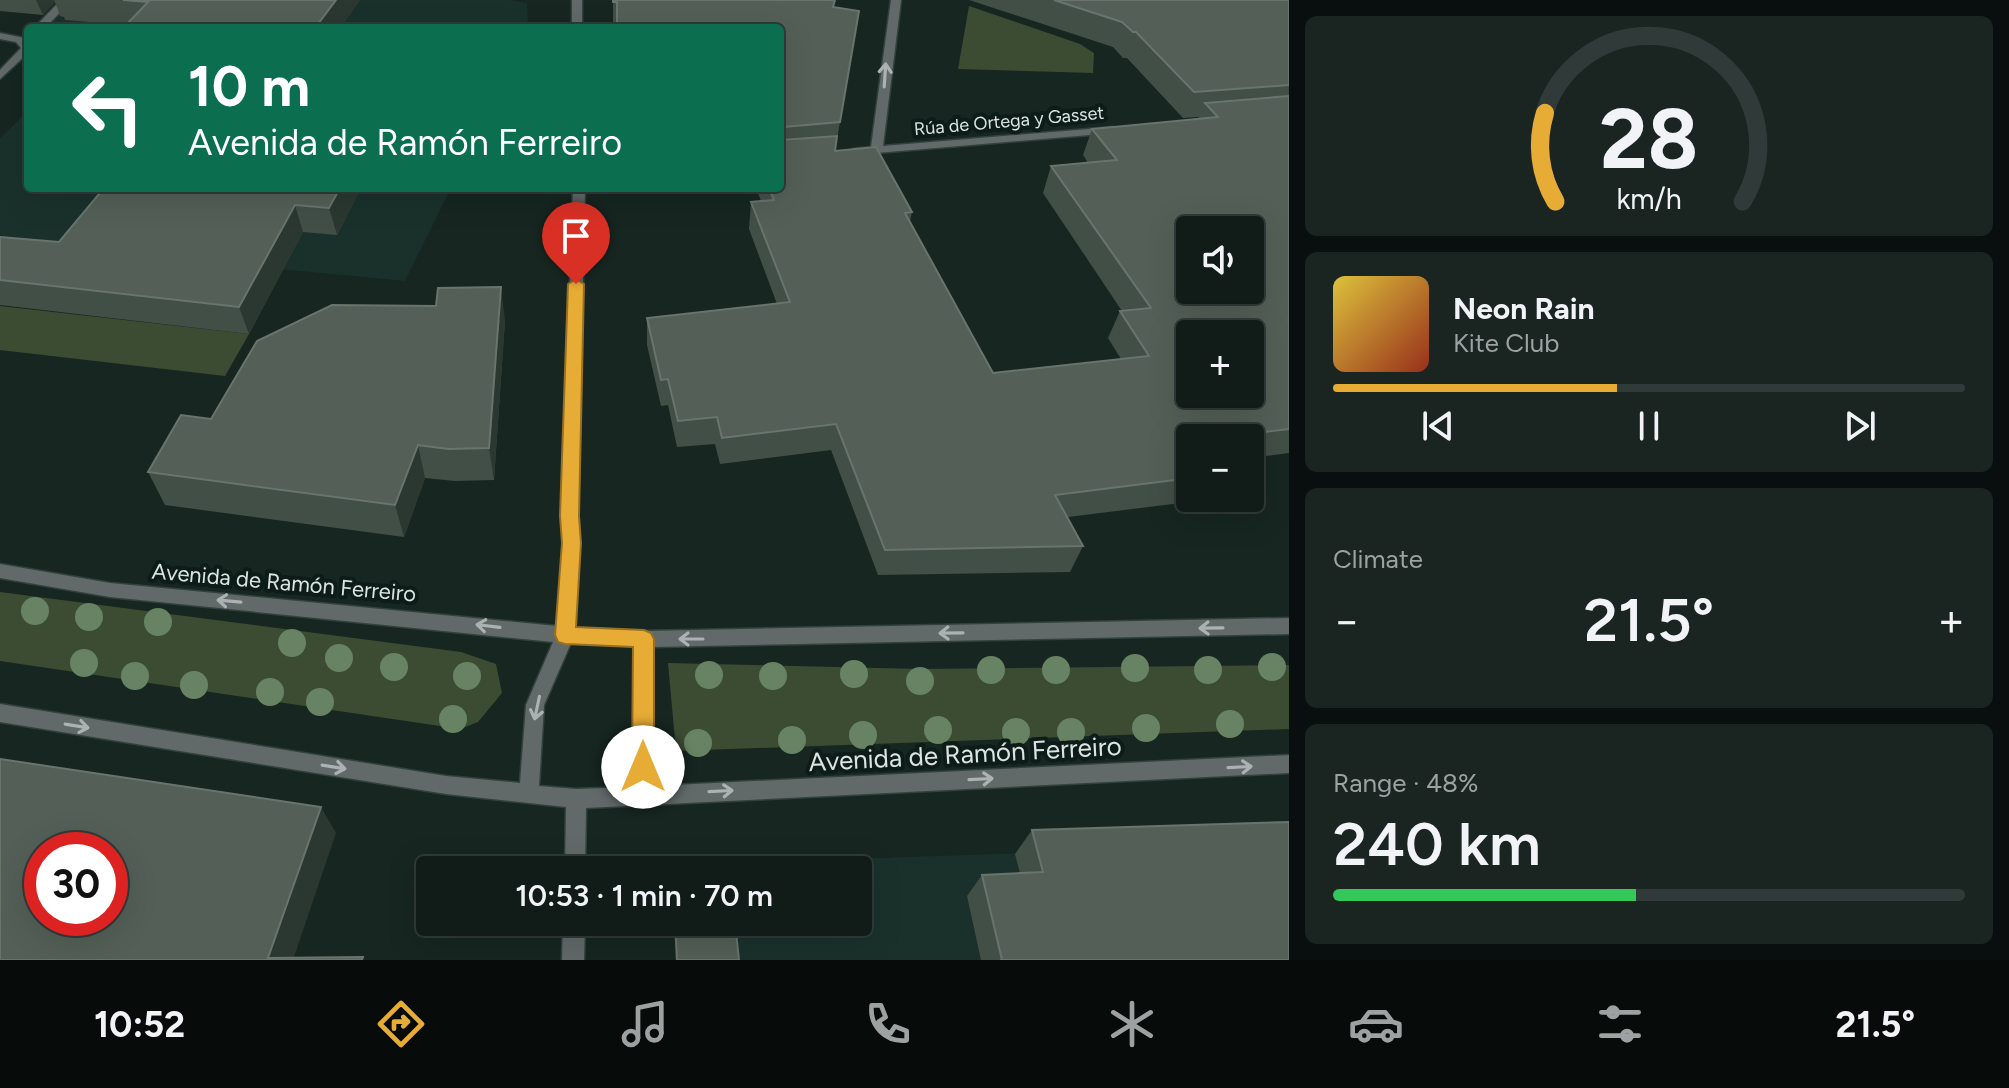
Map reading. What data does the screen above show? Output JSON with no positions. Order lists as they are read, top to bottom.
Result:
{
  "streets": {
    "street": ["Rúa de Ortega y Gasset", "Avenida de Ramón Ferreiro"]
  },
  "page": {
    "turn": ["10 m", "Avenida de Ramón Ferreiro"],
    "map_buttons": ["+", "−"],
    "song": ["Neon Rain", "Kite Club"],
    "tile": [
      "Climate",
      ["Range · 48%", "240 km"]
    ],
    "heat": ["−", "21.5°", "+"],
    "limit": "30",
    "trip": "10:53 · 1 min · 70 m",
    "tabs": ["10:52", "21.5°"],
    "gauge": ["28", "km/h"]
  }
}
